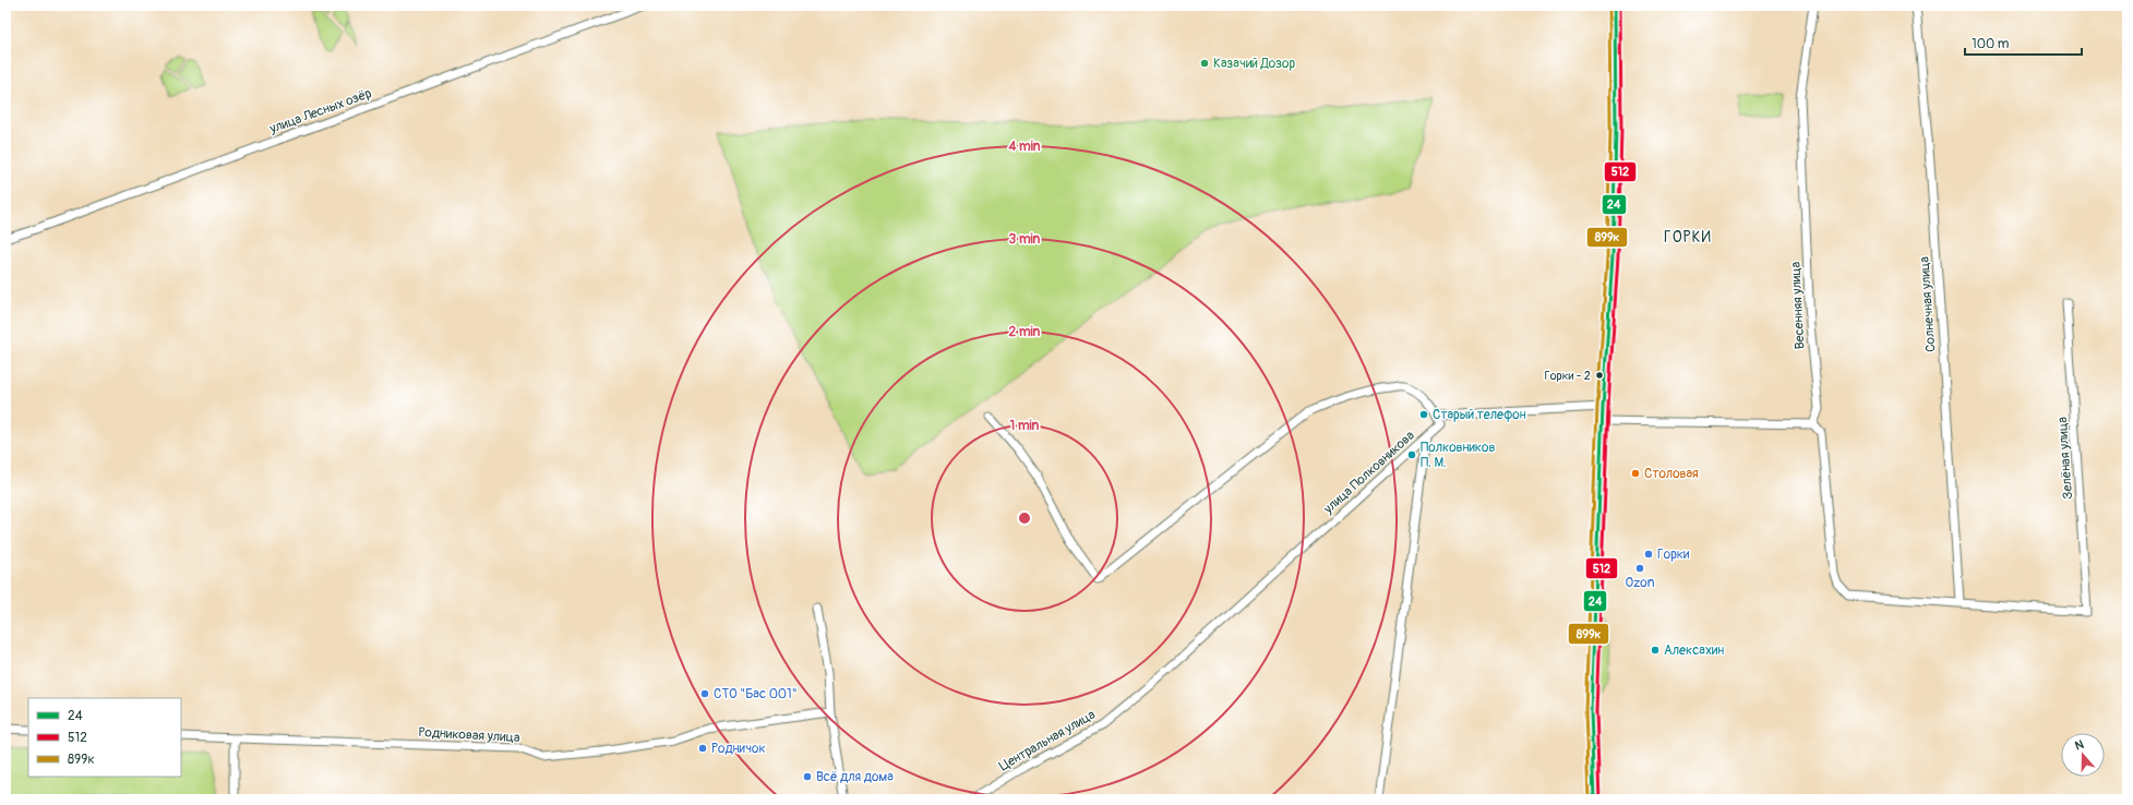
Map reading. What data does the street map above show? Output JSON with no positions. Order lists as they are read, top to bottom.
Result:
{
  "streets": {
    "street": [
      "улица Лесных озёр",
      "Солнечная улица",
      "Весенняя улица",
      "Зелёная улица",
      "улица Полковникова",
      "Родниковая улица",
      "Центральная улица"
    ]
  },
  "crossings": [
    ["Солнечная улица", "Зелёная улица"],
    ["улица Полковникова", "Центральная улица"]
  ],
  "districts": ["ГОРКИ"],
  "places": [
    "Казачий Дозор",
    "Горки - 2",
    "Старый телефон",
    "Полковников П. М.",
    "Столовая",
    "Горки",
    "Ozon",
    "Алексахин",
    "СТО \"Бас 001\"",
    "Родничок",
    "Всё для дома"
  ],
  "lines": ["transit line 24", "transit line 512", "transit line 899к"],
  "legend": ["24", "512", "899к"],
  "scale_bar": "100 m",
  "north": "top",
  "rings": [
    "4 min",
    "3 min",
    "2 min",
    "1 min"
  ]
}
